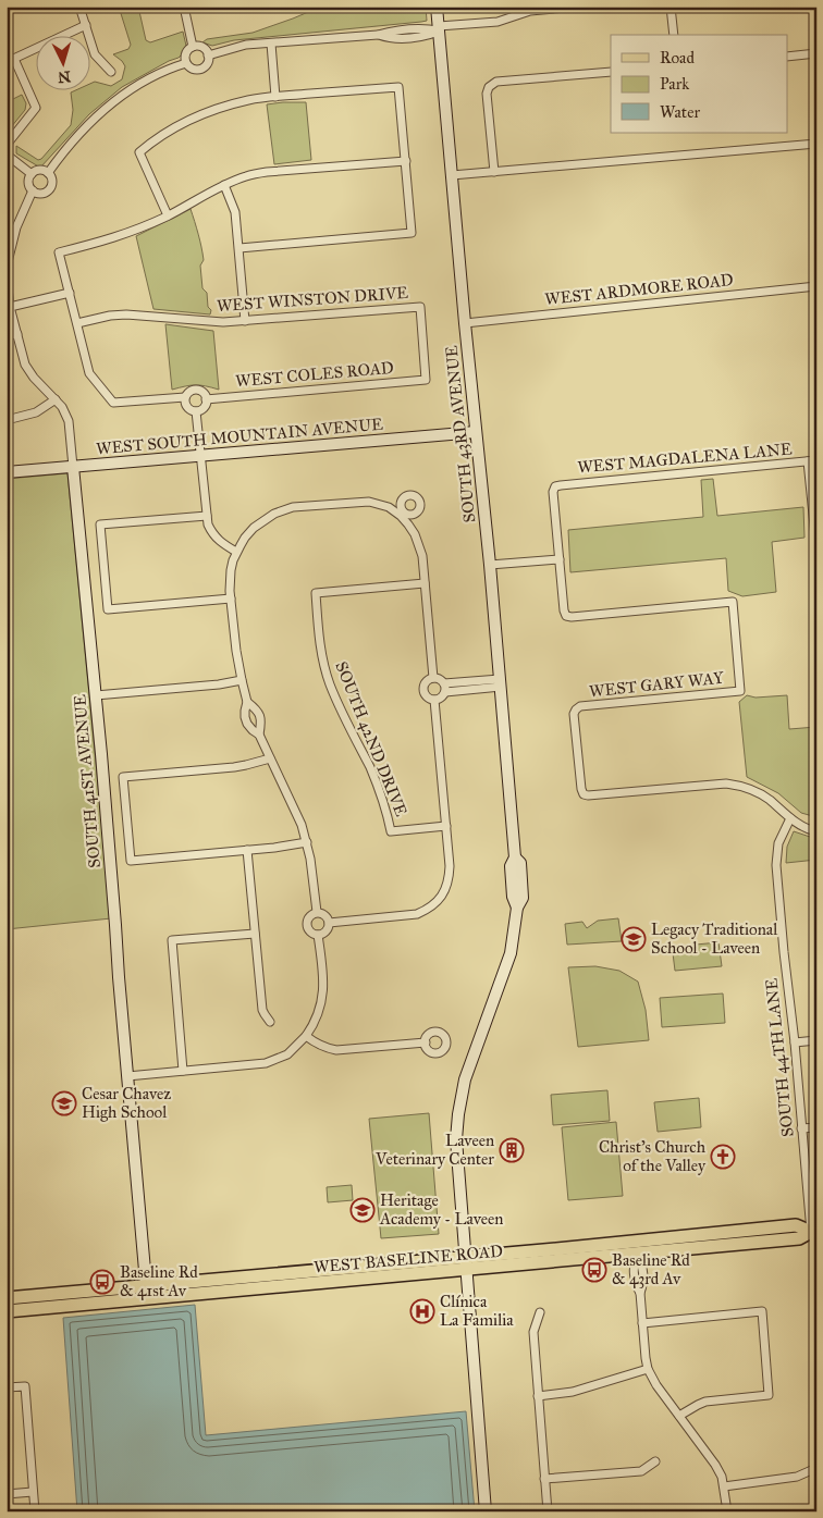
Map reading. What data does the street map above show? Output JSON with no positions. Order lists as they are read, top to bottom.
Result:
{
  "streets": {
    "main road": ["WEST BASELINE ROAD"],
    "street": [
      "WEST ARDMORE ROAD",
      "WEST WINSTON DRIVE",
      "WEST COLES ROAD",
      "SOUTH 43RD AVENUE",
      "WEST SOUTH MOUNTAIN AVENUE",
      "WEST MAGDALENA LANE",
      "WEST GARY WAY",
      "SOUTH 42ND DRIVE",
      "SOUTH 41ST AVENUE",
      "SOUTH 44TH LANE"
    ]
  },
  "crossings": [
    ["WEST ARDMORE ROAD", "SOUTH 43RD AVENUE"],
    ["WEST WINSTON DRIVE", "WEST COLES ROAD"],
    ["SOUTH 43RD AVENUE", "WEST SOUTH MOUNTAIN AVENUE"],
    ["SOUTH 43RD AVENUE", "WEST BASELINE ROAD"],
    ["WEST SOUTH MOUNTAIN AVENUE", "SOUTH 41ST AVENUE"],
    ["WEST MAGDALENA LANE", "WEST GARY WAY"],
    ["WEST GARY WAY", "SOUTH 44TH LANE"],
    ["SOUTH 41ST AVENUE", "WEST BASELINE ROAD"],
    ["SOUTH 44TH LANE", "WEST BASELINE ROAD"]
  ],
  "places": {
    "school or university": ["Legacy Traditional School - Laveen", "Cesar Chavez High School", "Heritage Academy - Laveen"],
    "building": ["Laveen Veterinary Center"],
    "church": ["Christ's Church of the Valley"],
    "bus stop": ["Baseline Rd & 43rd Av", "Baseline Rd & 41st Av"],
    "hospital": ["Clínica La Familia"]
  },
  "legend": ["Road", "Park", "Water"],
  "north": "bottom"
}
